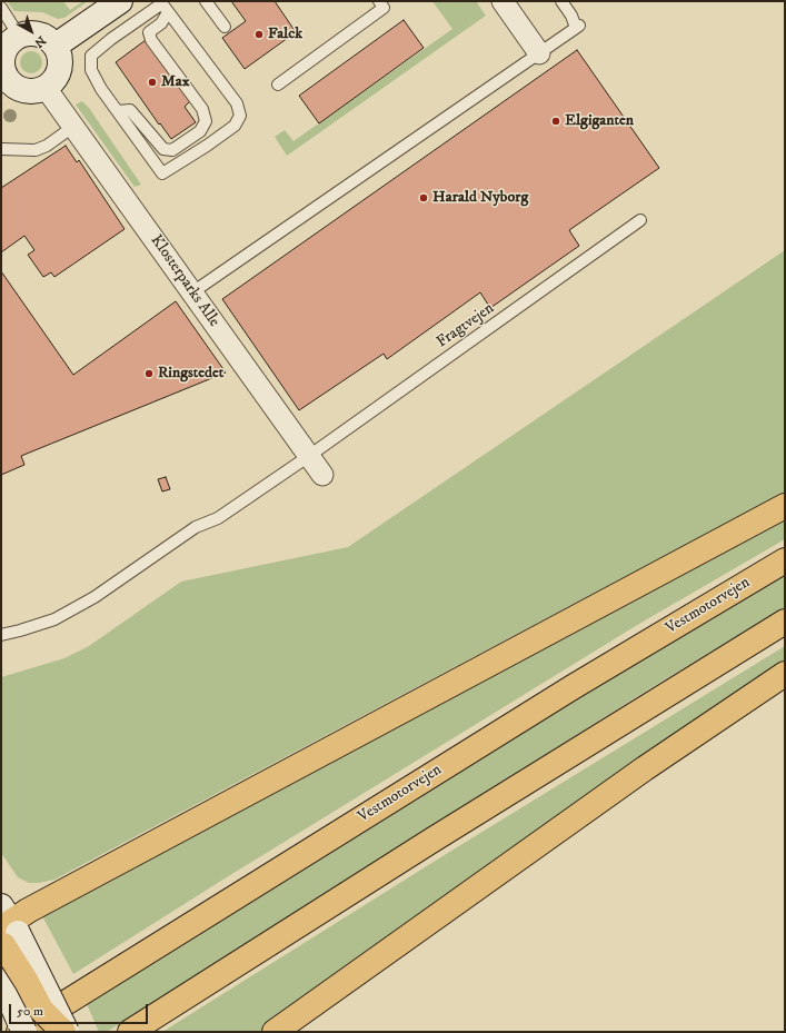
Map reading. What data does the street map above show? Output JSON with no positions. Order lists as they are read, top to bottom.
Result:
{
  "streets": {
    "highway": ["Vestmotorvejen"],
    "street": ["Klosterparks Alle"],
    "lane": ["Fragtvejen"]
  },
  "crossings": [
    ["Klosterparks Alle", "Fragtvejen"]
  ],
  "places": [
    "Falck",
    "Max",
    "Elgiganten",
    "Harald Nyborg",
    "Ringstedet"
  ],
  "scale_bar": "50 m",
  "north": "bottom right"
}
